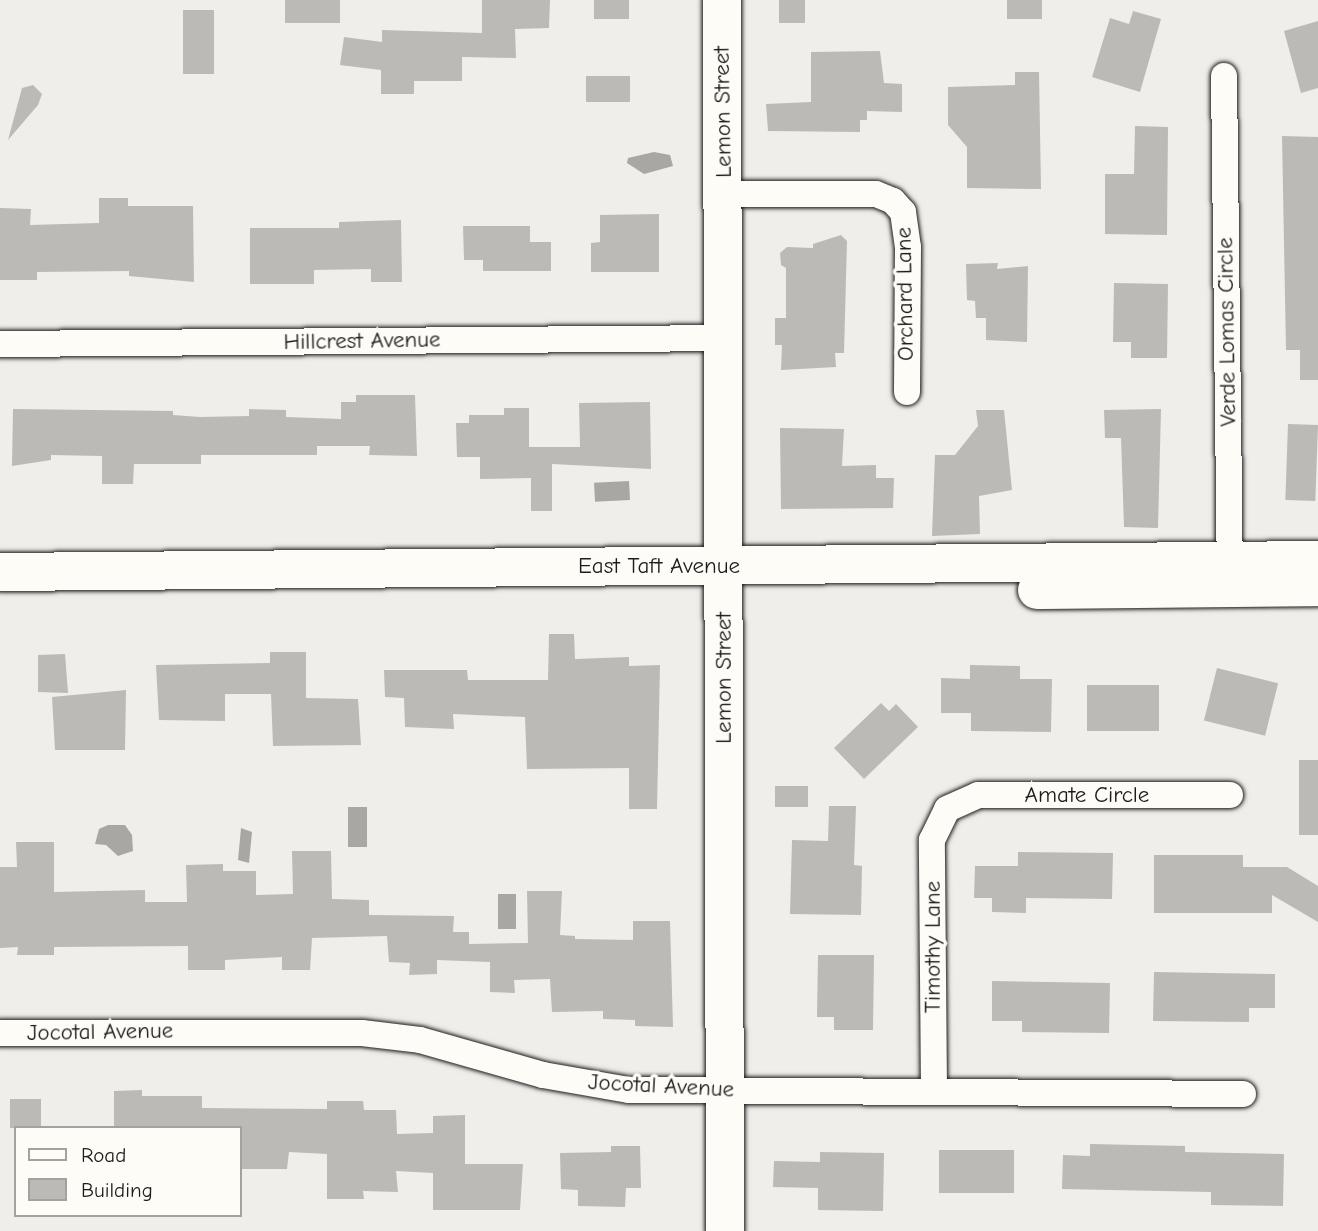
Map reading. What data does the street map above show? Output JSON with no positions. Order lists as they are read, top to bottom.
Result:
{
  "streets": {
    "street": [
      "Lemon Street",
      "Orchard Lane",
      "Verde Lomas Circle",
      "Hillcrest Avenue",
      "East Taft Avenue",
      "Amate Circle",
      "Timothy Lane",
      "Jocotal Avenue"
    ]
  },
  "crossings": [
    ["Lemon Street", "Orchard Lane"],
    ["Lemon Street", "Hillcrest Avenue"],
    ["Lemon Street", "East Taft Avenue"],
    ["Lemon Street", "Jocotal Avenue"],
    ["Verde Lomas Circle", "East Taft Avenue"],
    ["Amate Circle", "Timothy Lane"],
    ["Timothy Lane", "Jocotal Avenue"]
  ],
  "legend": ["Road", "Building"]
}
